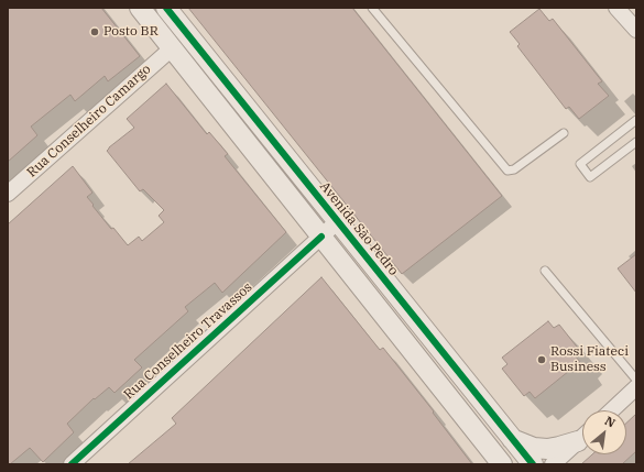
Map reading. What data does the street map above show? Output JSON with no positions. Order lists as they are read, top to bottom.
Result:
{
  "streets": {
    "street": ["Rua Conselheiro Camargo", "Avenida São Pedro", "Rua Conselheiro Travassos"]
  },
  "crossings": [
    ["Avenida São Pedro", "Rua Conselheiro Travassos"]
  ],
  "places": ["Posto BR", "Rossi Fiateci Business"],
  "north": "top right"
}
